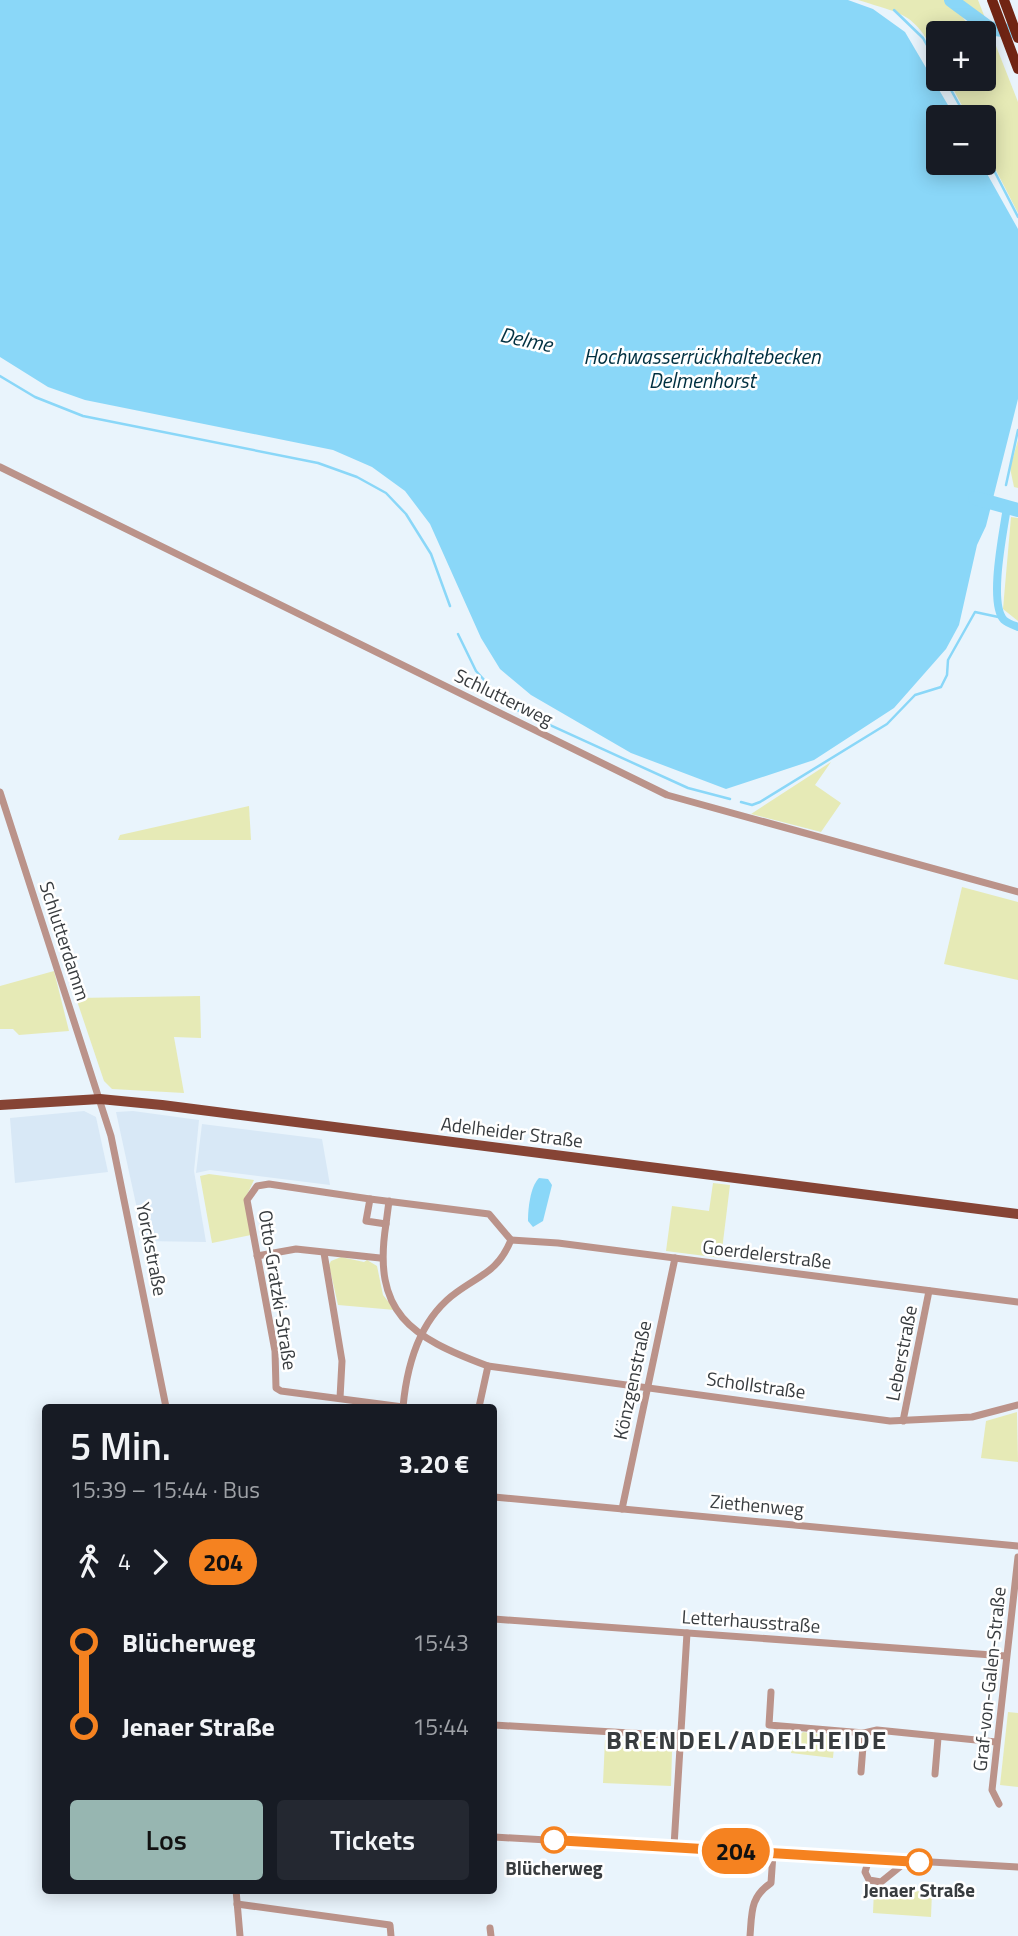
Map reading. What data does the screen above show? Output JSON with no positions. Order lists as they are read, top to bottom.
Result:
{
  "streets": {
    "main road": ["Adelheider Straße"],
    "street": [
      "Schlutterweg",
      "Schlutterdamm",
      "Yorckstraße",
      "Goerdelerstraße",
      "Otto-Gratzki-Straße",
      "Leberstraße",
      "Könzgenstraße",
      "Schollstraße",
      "Ziethenweg",
      "Letterhausstraße",
      "Graf-von-Galen-Straße"
    ]
  },
  "crossings": [
    ["Schlutterdamm", "Adelheider Straße"],
    ["Schlutterdamm", "Yorckstraße"],
    ["Adelheider Straße", "Yorckstraße"],
    ["Goerdelerstraße", "Leberstraße"],
    ["Goerdelerstraße", "Könzgenstraße"],
    ["Leberstraße", "Schollstraße"],
    ["Könzgenstraße", "Schollstraße"],
    ["Könzgenstraße", "Ziethenweg"],
    ["Letterhausstraße", "Graf-von-Galen-Straße"]
  ],
  "districts": ["BRENDEL/ADELHEIDE"],
  "water": ["Delme", "Hochwasserrückhaltebecken Delmenhorst"],
  "places": ["Blücherweg", "Jenaer Straße"],
  "lines": ["bus line 204"],
  "page": {
    "on_map": "204",
    "map_buttons": ["+", "−"],
    "heading": ["5 Min.", "15:39 – 15:44 · Bus", "3.20 €"],
    "legs": ["4", "204"],
    "list": [
      {
        "name": "Blücherweg",
        "value": "15:43"
      },
      {
        "name": "Jenaer Straße",
        "value": "15:44"
      }
    ],
    "buttons": ["Los", "Tickets"]
  }
}
